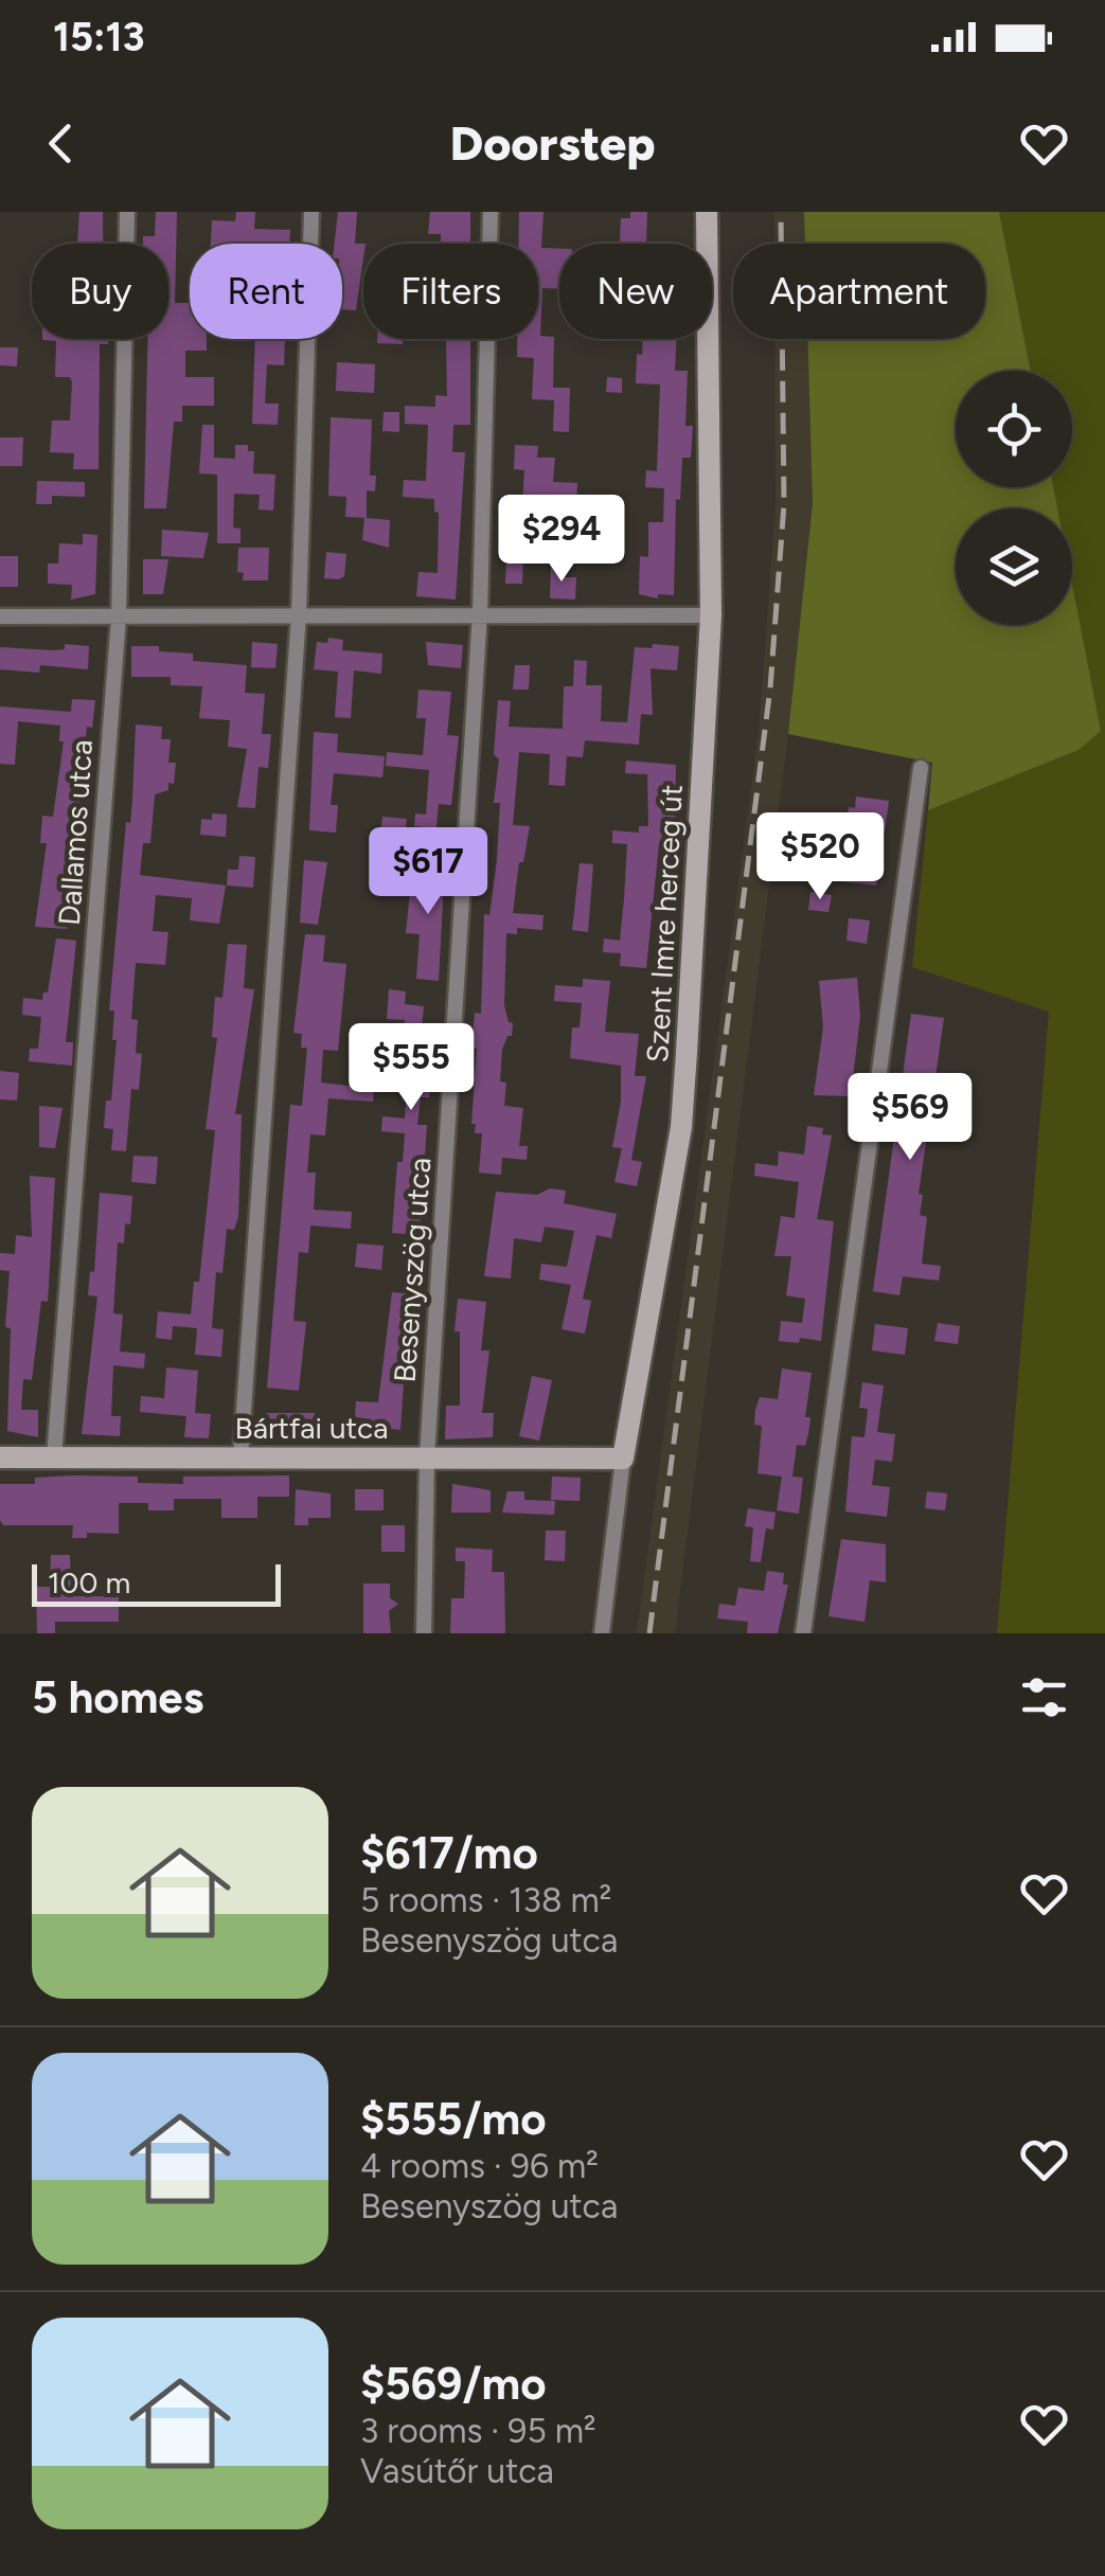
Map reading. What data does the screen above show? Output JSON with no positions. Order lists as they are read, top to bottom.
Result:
{
  "streets": {
    "street": [
      "Dallamos utca",
      "Szent Imre herceg út",
      "Besenyszög utca",
      "Bártfai utca"
    ]
  },
  "crossings": [
    ["Dallamos utca", "Bártfai utca"],
    ["Szent Imre herceg út", "Bártfai utca"],
    ["Besenyszög utca", "Bártfai utca"]
  ],
  "scale_bar": "100 m",
  "page": {
    "status": "15:13",
    "header": "Doorstep",
    "chip": [
      "Buy",
      "Rent",
      "Filters",
      "New",
      "Apartment"
    ],
    "price": [
      "$294",
      "$520",
      "$617",
      "$555",
      "$569"
    ],
    "scale": "100 m",
    "heading": "5 homes",
    "list": [
      {
        "name": "$617/mo",
        "note": "5 rooms · 138 m² · Besenyszög utca"
      },
      {
        "name": "$555/mo",
        "note": "4 rooms · 96 m² · Besenyszög utca"
      },
      {
        "name": "$569/mo",
        "note": "3 rooms · 95 m² · Vasútőr utca"
      }
    ]
  }
}
